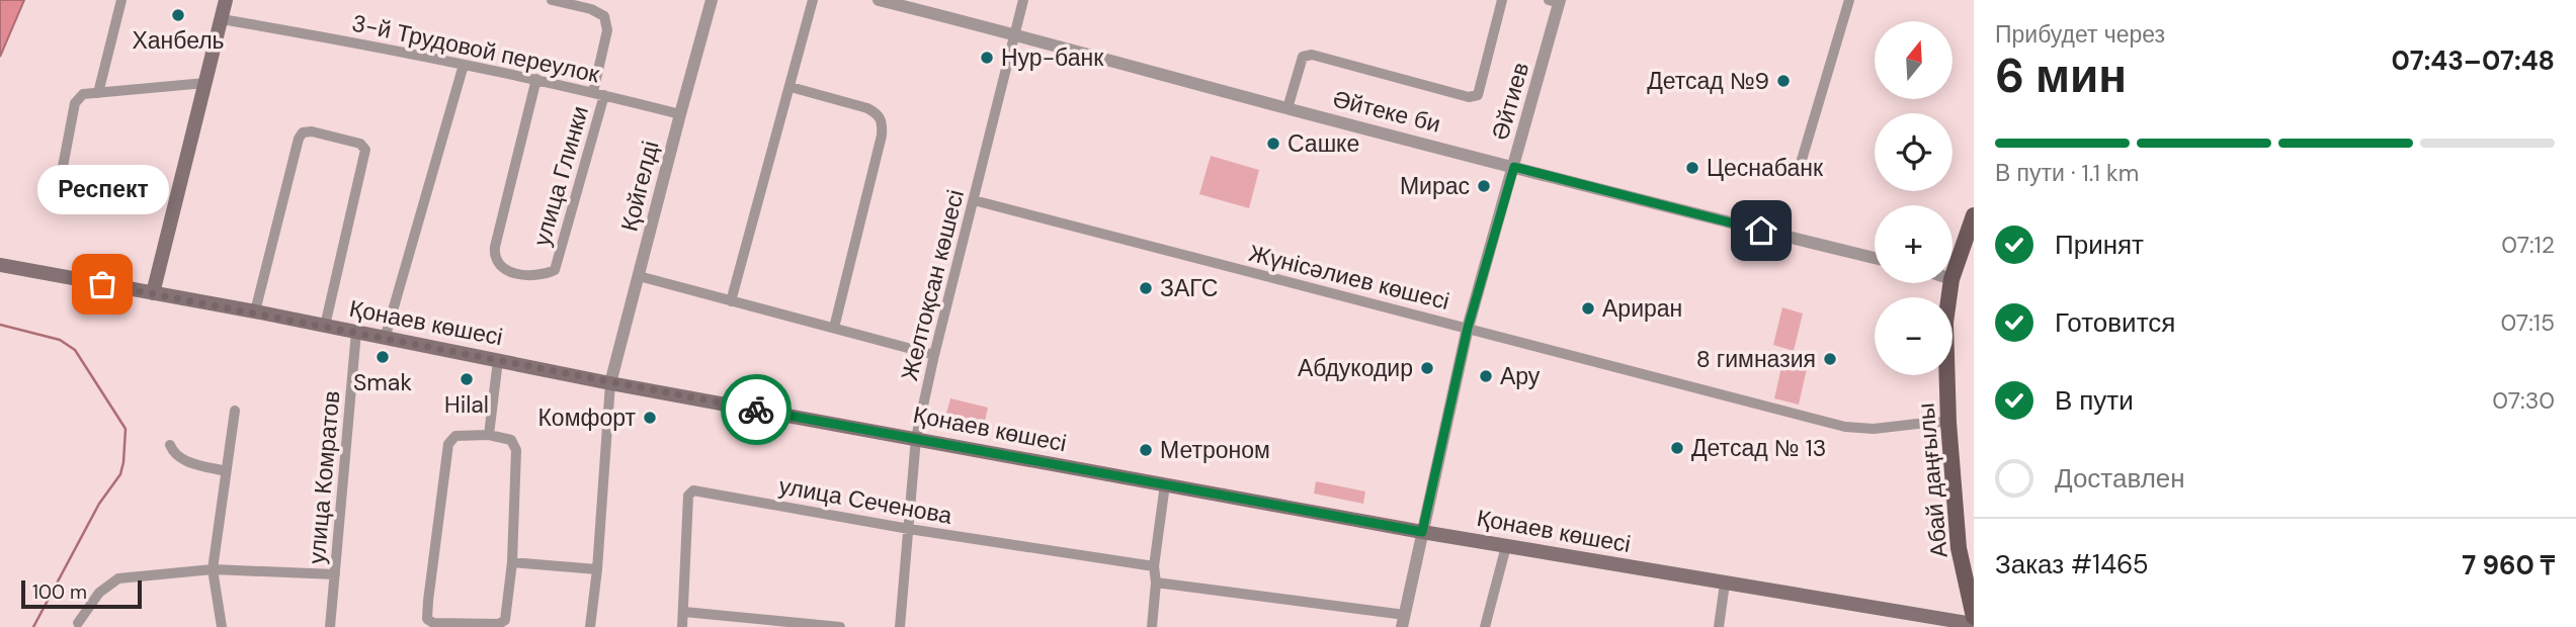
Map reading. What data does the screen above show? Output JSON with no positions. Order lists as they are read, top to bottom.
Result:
{
  "streets": {
    "main road": ["Қонаев көшесі", "Абай даңғылы"],
    "street": [
      "3-й Трудовой переулок",
      "Әйтиев",
      "Әйтеке би",
      "улица Глинки",
      "Қойгелді",
      "Жүнісәлиев көшесі",
      "Желтоқсан көшесі",
      "улица Комратов",
      "улица Сеченова"
    ]
  },
  "crossings": [
    ["3-й Трудовой переулок", "улица Глинки"],
    ["3-й Трудовой переулок", "Қойгелді"],
    ["Әйтиев", "Әйтеке би"],
    ["Әйтиев", "Жүнісәлиев көшесі"],
    ["Әйтиев", "Қонаев көшесі"],
    ["Әйтеке би", "Желтоқсан көшесі"],
    ["Қойгелді", "Қонаев көшесі"],
    ["Жүнісәлиев көшесі", "Желтоқсан көшесі"],
    ["Жүнісәлиев көшесі", "Абай даңғылы"],
    ["Желтоқсан көшесі", "Қонаев көшесі"],
    ["Желтоқсан көшесі", "улица Сеченова"],
    ["Қонаев көшесі", "улица Комратов"]
  ],
  "places": [
    "Ханбель",
    "Нур-банк",
    "Детсад №9",
    "Сашке",
    "Цеснабанк",
    "Мирас",
    "Респект",
    "ЗАГС",
    "Ариран",
    "Smak",
    "8 гимназия",
    "Абдукодир",
    "Ару",
    "Hilal",
    "Комфорт",
    "Детсад № 13",
    "Метроном"
  ],
  "scale_bar": "100 m",
  "north": "top",
  "page": {
    "heading": ["6 мин", "Прибудет через", "07:43–07:48"],
    "panel": ["Заказ #1465", "7 960 ₸"],
    "map_buttons": ["+", "−"],
    "bar": "В пути · 1.1 km",
    "bubble": "Респект",
    "list": [
      ["Принят", "07:12"],
      ["Готовится", "07:15"],
      ["В пути", "07:30"],
      "Доставлен"
    ],
    "scale": "100 m"
  }
}
